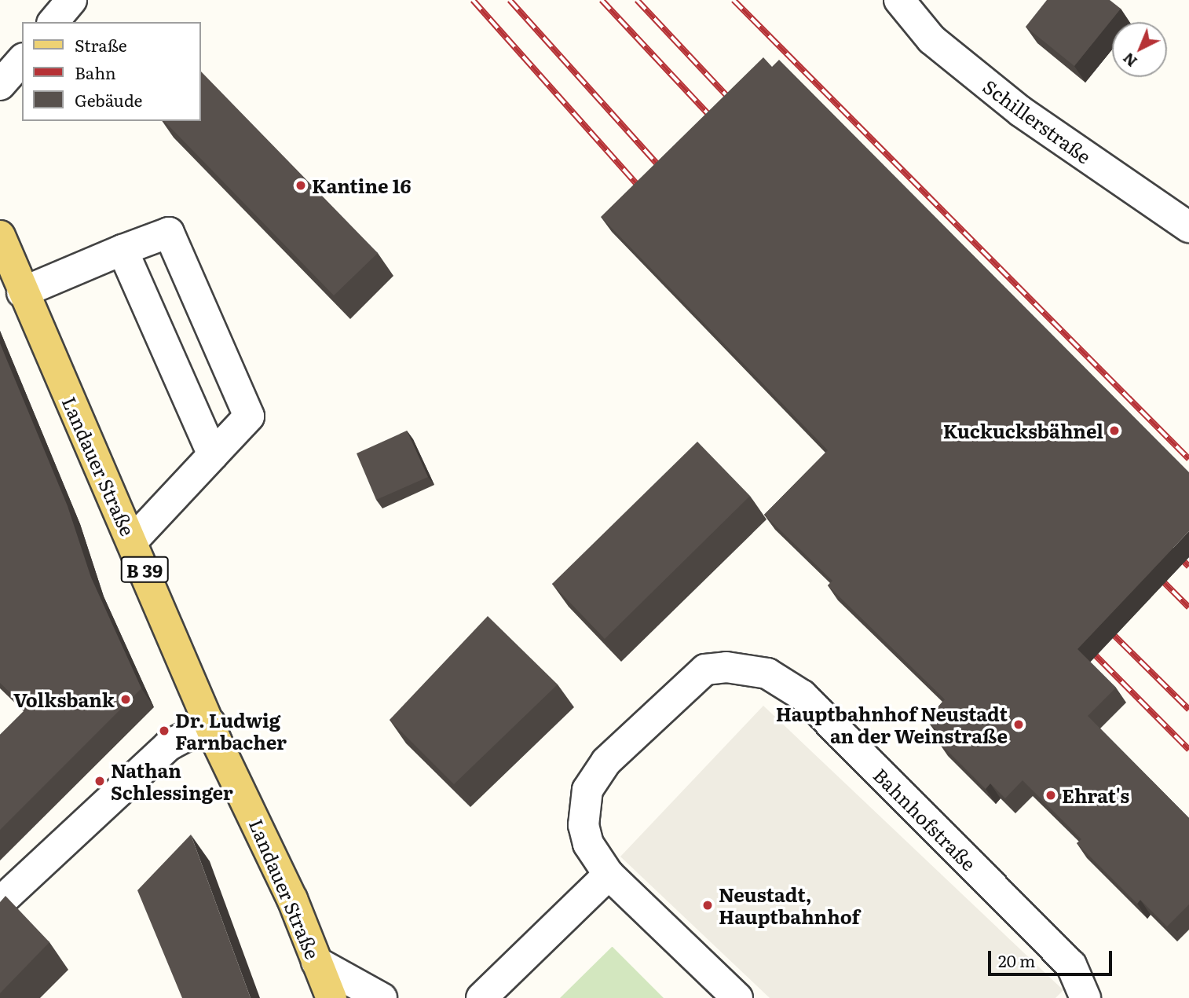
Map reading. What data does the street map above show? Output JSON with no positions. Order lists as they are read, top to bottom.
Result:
{
  "streets": {
    "main road": ["Landauer Straße", "B 39"],
    "street": ["Schillerstraße", "Bahnhofstraße"]
  },
  "places": [
    "Kantine 16",
    "Kuckucksbähnel",
    "Volksbank",
    "Hauptbahnhof Neustadt an der Weinstraße",
    "Dr. Ludwig Farnbacher",
    "Nathan Schlessinger",
    "Ehrat's",
    "Neustadt, Hauptbahnhof"
  ],
  "legend": ["Straße", "Bahn", "Gebäude"],
  "scale_bar": "20 m",
  "north": "bottom left"
}
